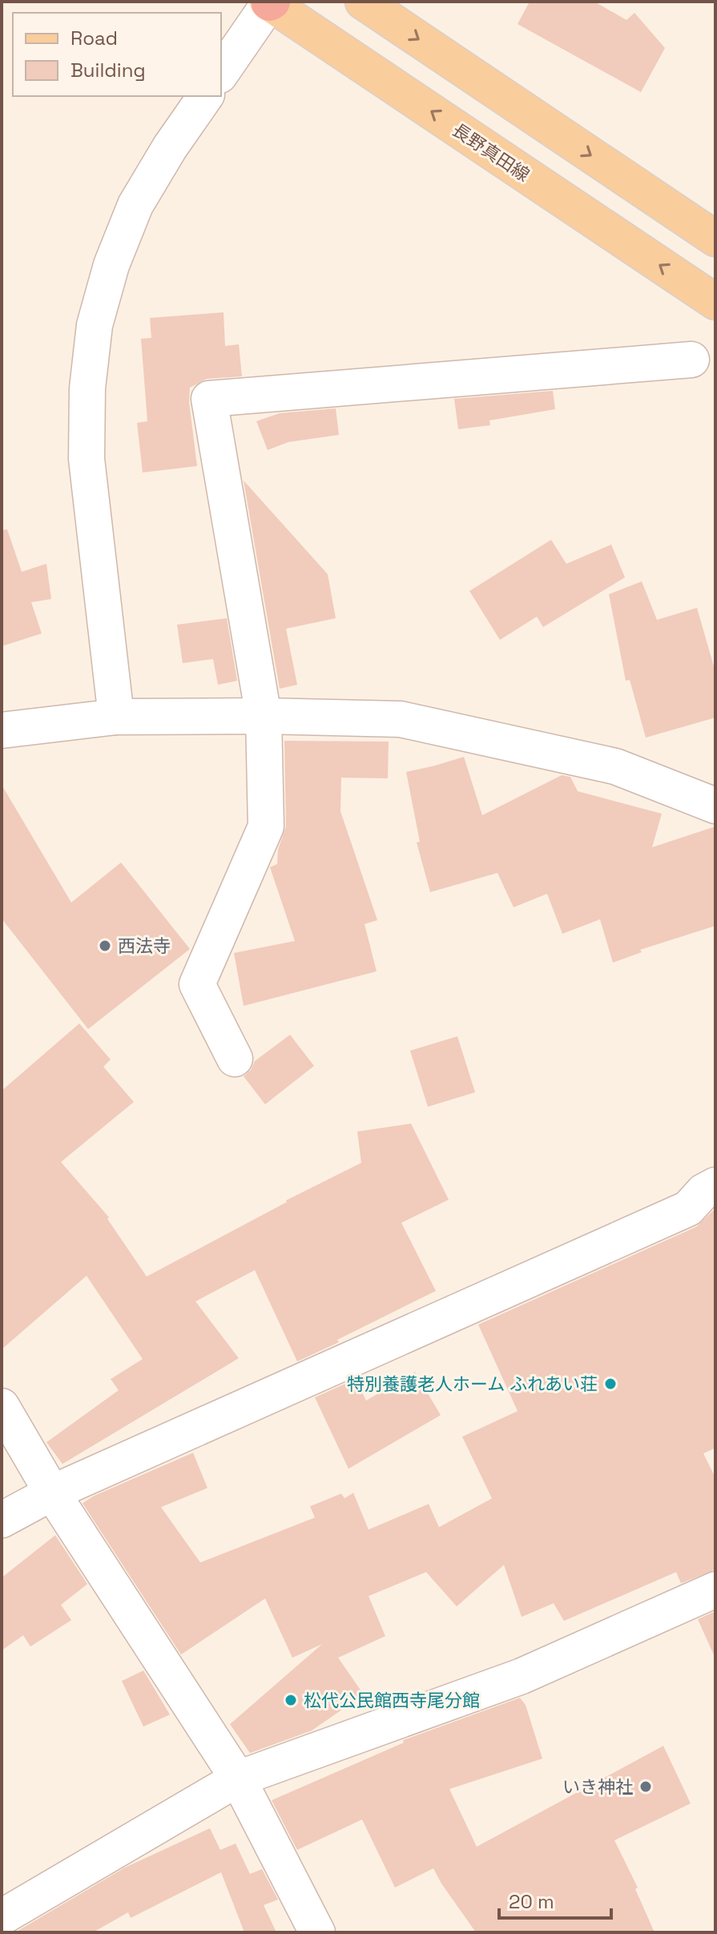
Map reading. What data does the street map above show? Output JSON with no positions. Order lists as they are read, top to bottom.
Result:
{
  "streets": {
    "main road": ["長野真田線"]
  },
  "places": [
    "西法寺",
    "特別養護老人ホーム ふれあい荘",
    "松代公民館西寺尾分館",
    "いき神社"
  ],
  "legend": ["Road", "Building"],
  "scale_bar": "20 m"
}
